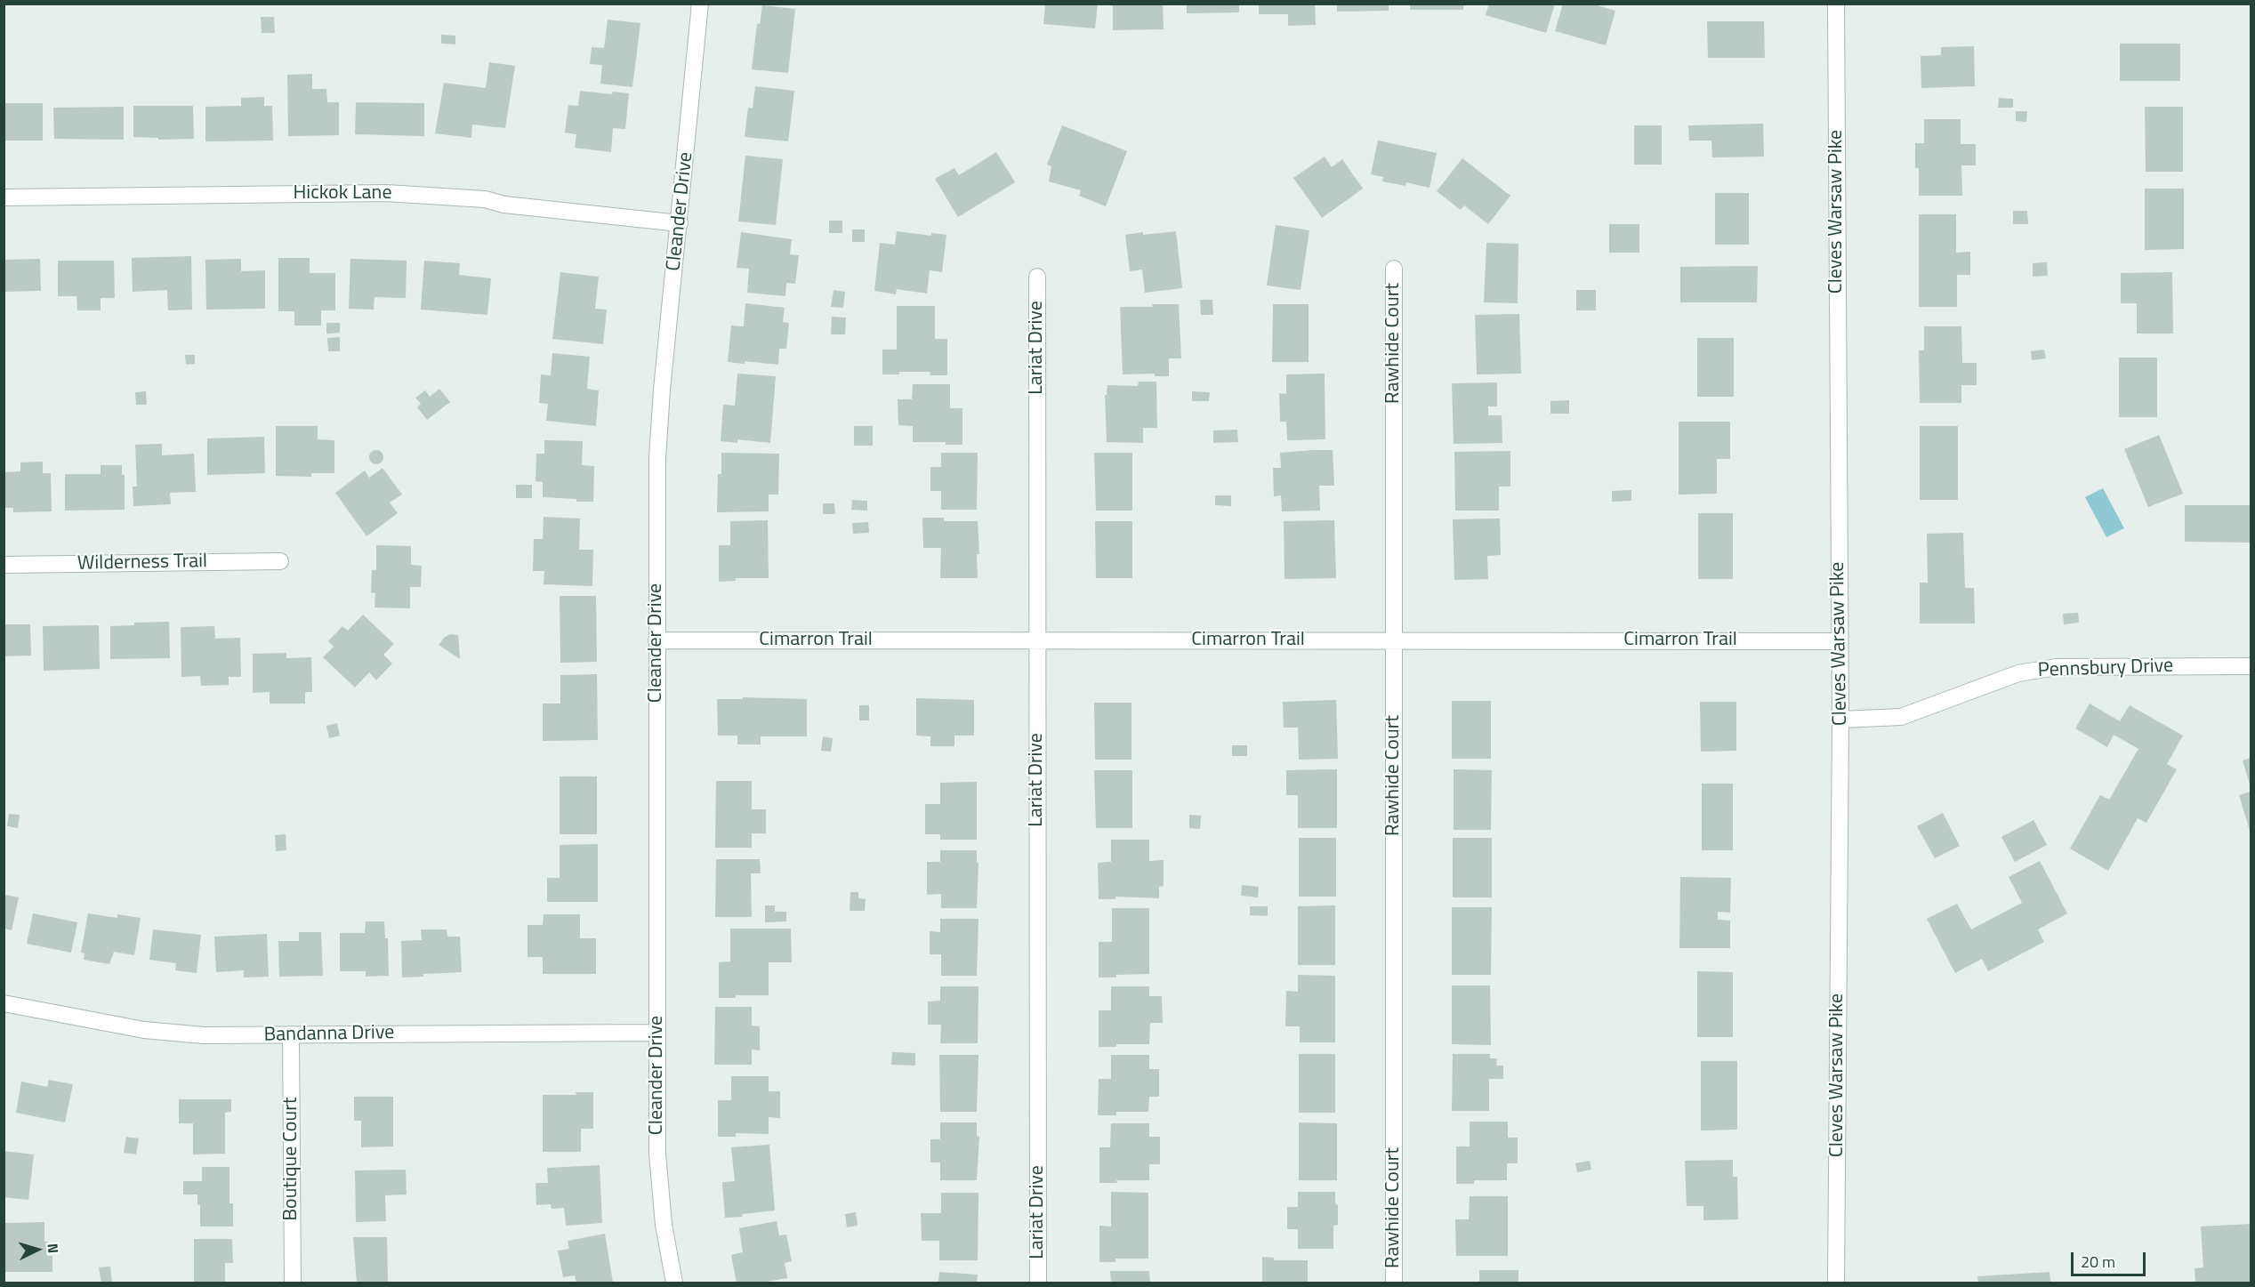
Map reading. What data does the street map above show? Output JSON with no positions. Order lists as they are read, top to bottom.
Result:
{
  "streets": {
    "street": [
      "Hickok Lane",
      "Cleander Drive",
      "Cleves Warsaw Pike",
      "Rawhide Court",
      "Lariat Drive",
      "Wilderness Trail",
      "Cimarron Trail",
      "Pennsbury Drive",
      "Bandanna Drive",
      "Boutique Court"
    ]
  },
  "crossings": [
    ["Hickok Lane", "Cleander Drive"],
    ["Cleander Drive", "Cimarron Trail"],
    ["Cleander Drive", "Bandanna Drive"],
    ["Cleves Warsaw Pike", "Cimarron Trail"],
    ["Cleves Warsaw Pike", "Pennsbury Drive"],
    ["Rawhide Court", "Cimarron Trail"],
    ["Lariat Drive", "Cimarron Trail"],
    ["Bandanna Drive", "Boutique Court"]
  ],
  "scale_bar": "20 m",
  "north": "right"
}
